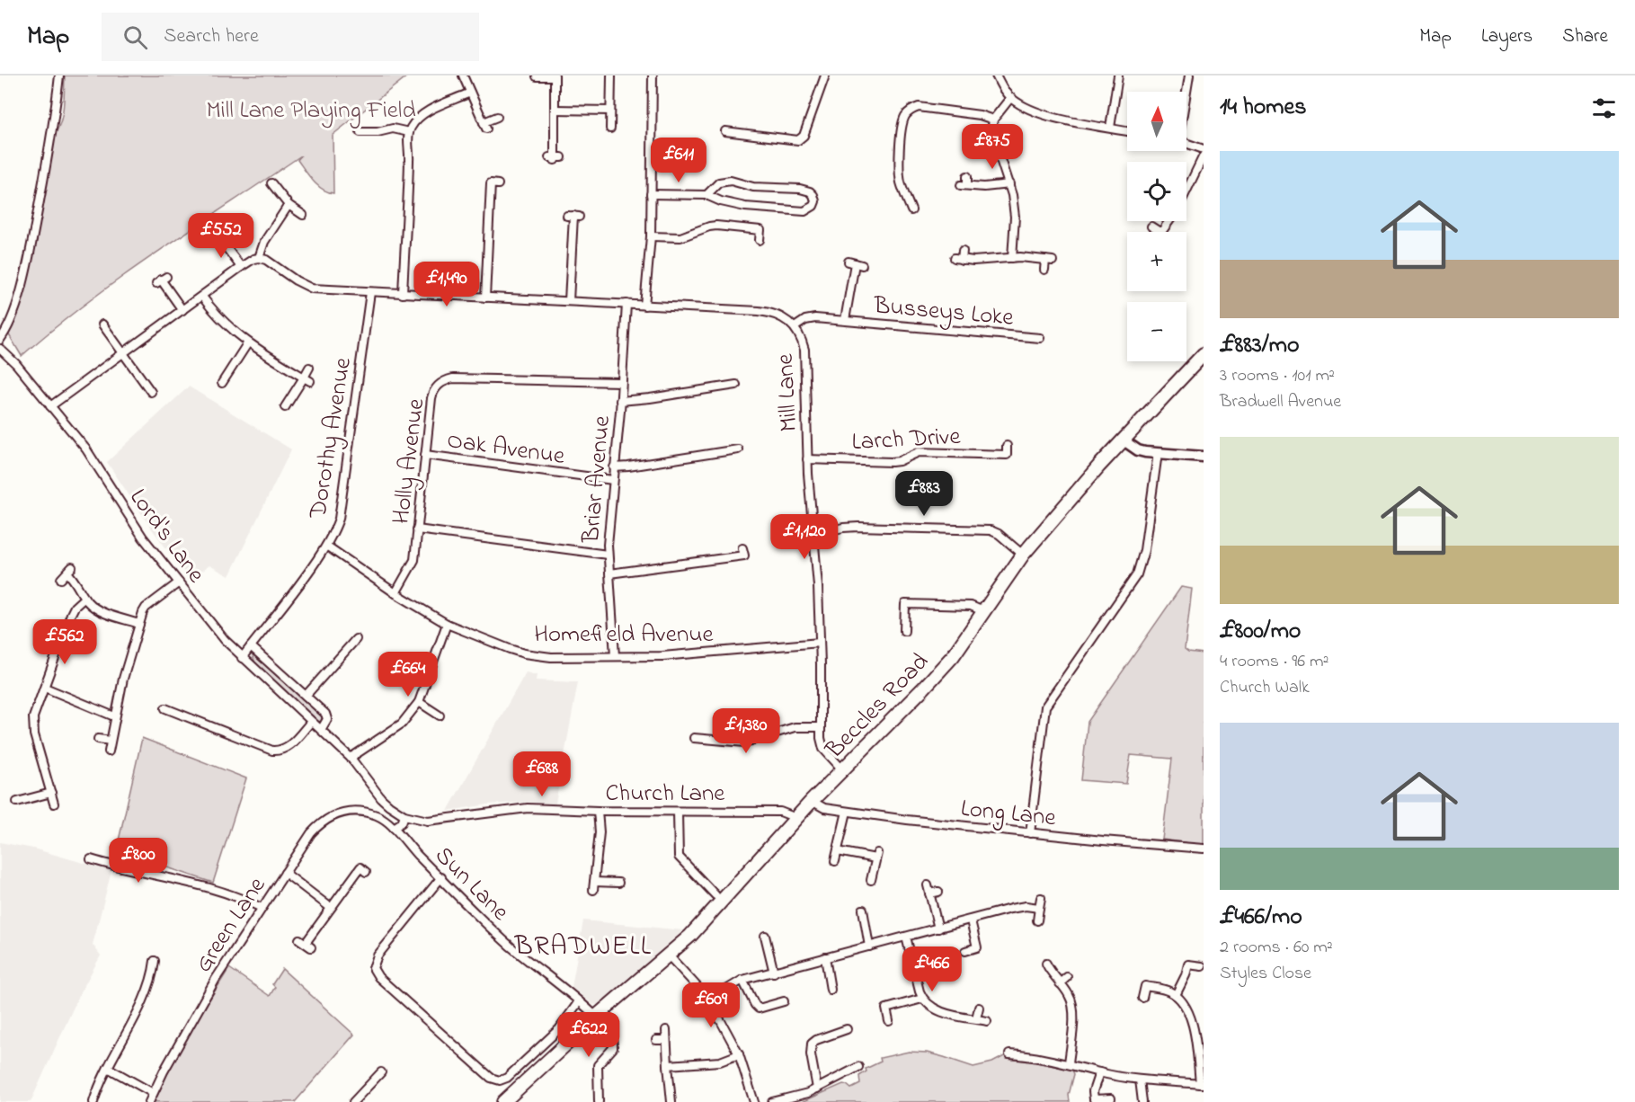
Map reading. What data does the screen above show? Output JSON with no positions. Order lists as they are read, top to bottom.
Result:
{
  "streets": {
    "highway": ["Beccles Road"],
    "street": [
      "Busseys Loke",
      "Mill Lane",
      "Dorothy Avenue",
      "Larch Drive",
      "Oak Avenue",
      "Holly Avenue",
      "Briar Avenue",
      "Lord's Lane",
      "Homefield Avenue",
      "Church Lane",
      "Long Lane",
      "Sun Lane",
      "Green Lane"
    ]
  },
  "crossings": [
    ["Busseys Loke", "Mill Lane"],
    ["Mill Lane", "Dorothy Avenue"],
    ["Mill Lane", "Larch Drive"],
    ["Mill Lane", "Briar Avenue"],
    ["Mill Lane", "Homefield Avenue"],
    ["Mill Lane", "Beccles Road"],
    ["Dorothy Avenue", "Lord's Lane"],
    ["Dorothy Avenue", "Homefield Avenue"],
    ["Oak Avenue", "Holly Avenue"],
    ["Oak Avenue", "Briar Avenue"],
    ["Holly Avenue", "Briar Avenue"],
    ["Holly Avenue", "Homefield Avenue"],
    ["Briar Avenue", "Homefield Avenue"],
    ["Lord's Lane", "Church Lane"],
    ["Beccles Road", "Church Lane"],
    ["Beccles Road", "Long Lane"],
    ["Beccles Road", "Sun Lane"],
    ["Sun Lane", "Green Lane"]
  ],
  "districts": ["BRADWELL"],
  "parks": ["Mill Lane Playing Field"],
  "north": "top",
  "page": {
    "header": "Map",
    "search": "Search here",
    "nav": ["Map", "Layers", "Share"],
    "heading": "14 homes",
    "map_buttons": ["+", "−"],
    "price": [
      "£875",
      "£611",
      "£552",
      "£1,490",
      "£883",
      "£1,120",
      "£562",
      "£664",
      "£1,380",
      "£688",
      "£800",
      "£466",
      "£609",
      "£622"
    ],
    "list": [
      {
        "name": "£883/mo",
        "note": "3 rooms · 101 m² · Bradwell Avenue"
      },
      {
        "name": "£800/mo",
        "note": "4 rooms · 96 m² · Church Walk"
      },
      {
        "name": "£466/mo",
        "note": "2 rooms · 60 m² · Styles Close"
      }
    ]
  }
}
